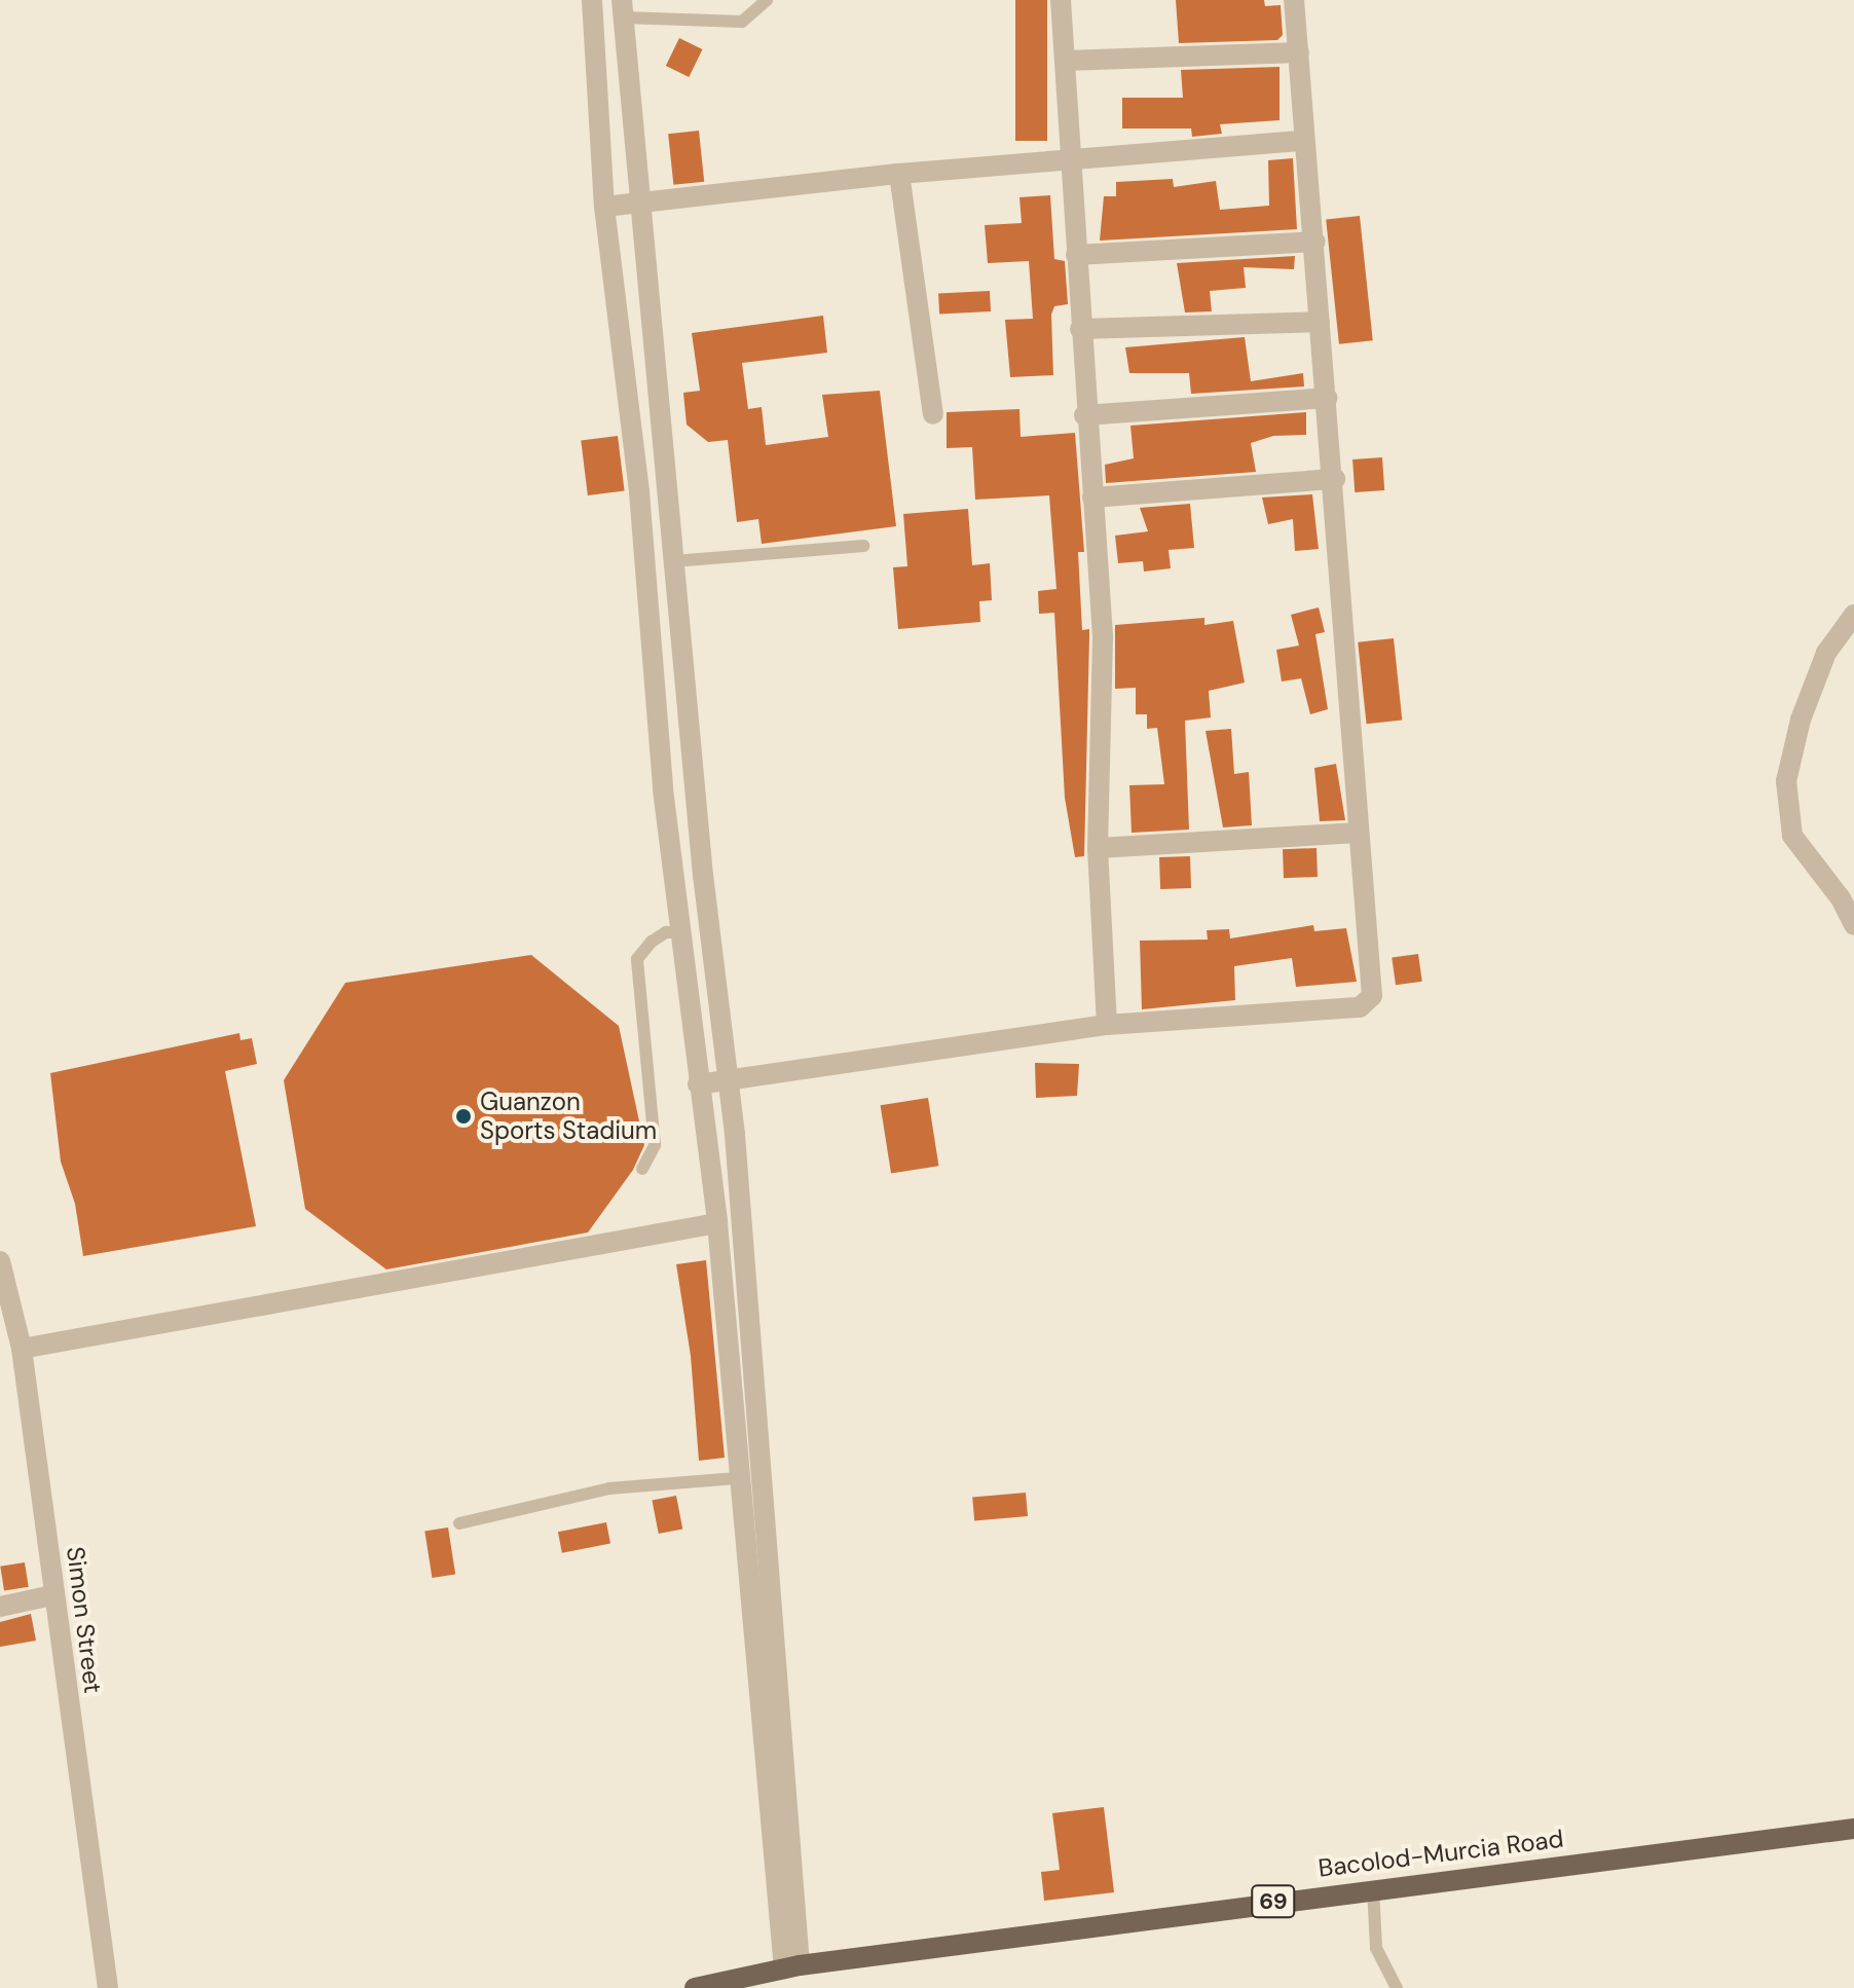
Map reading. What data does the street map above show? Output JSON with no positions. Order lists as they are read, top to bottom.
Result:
{
  "streets": {
    "main road": ["Bacolod-Murcia Road", "69"],
    "street": ["Simon Street"]
  },
  "places": ["Guanzon Sports Stadium"]
}
